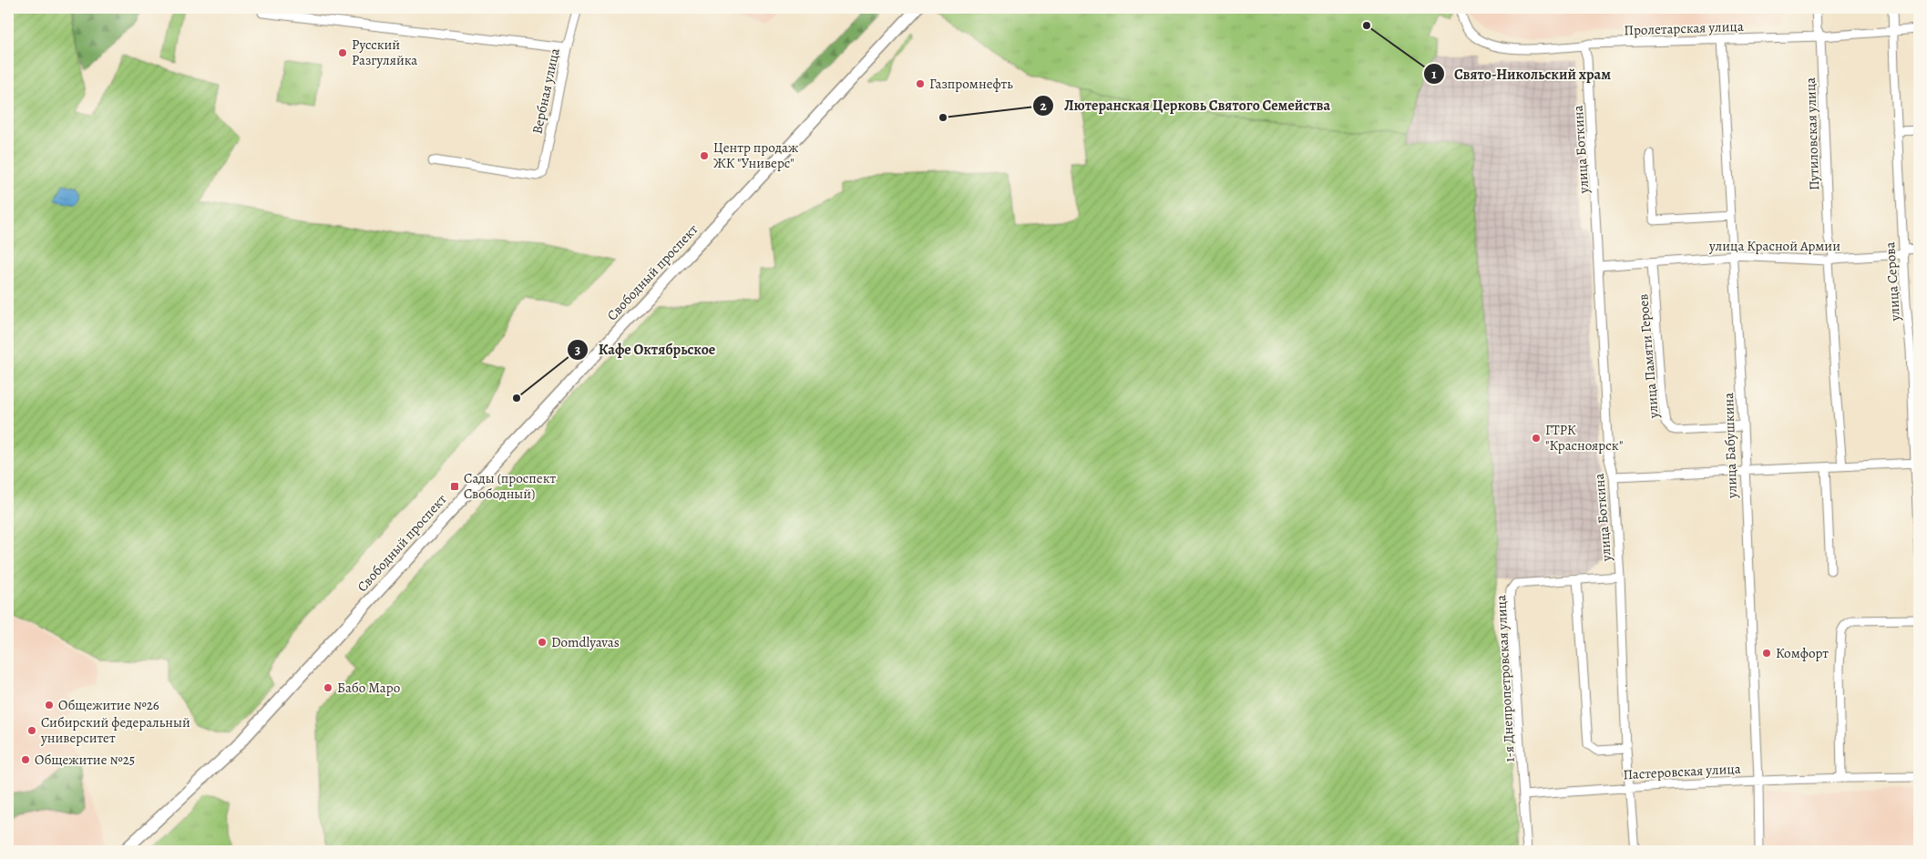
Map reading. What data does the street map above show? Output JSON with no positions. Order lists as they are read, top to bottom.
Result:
{
  "streets": {
    "main road": ["Свободный проспект"],
    "street": [
      "Пролетарская улица",
      "Вербная улица",
      "Путиловская улица",
      "улица Боткина",
      "улица Красной Армии",
      "улица Серова",
      "улица Памяти Героев",
      "улица Бабушкина",
      "1-я Днепропетровская улица",
      "Пастеровская улица"
    ]
  },
  "crossings": [
    ["Пролетарская улица", "Путиловская улица"],
    ["Пролетарская улица", "улица Боткина"],
    ["Пролетарская улица", "улица Серова"],
    ["Пролетарская улица", "улица Бабушкина"],
    ["Путиловская улица", "улица Красной Армии"],
    ["улица Боткина", "улица Красной Армии"],
    ["улица Боткина", "1-я Днепропетровская улица"],
    ["улица Боткина", "Пастеровская улица"],
    ["улица Красной Армии", "улица Серова"],
    ["улица Красной Армии", "улица Памяти Героев"],
    ["улица Красной Армии", "улица Бабушкина"],
    ["улица Памяти Героев", "улица Бабушкина"],
    ["улица Бабушкина", "Пастеровская улица"],
    ["1-я Днепропетровская улица", "Пастеровская улица"]
  ],
  "places": {
    "other": [
      "Свято-Никольский храм",
      "Русский Разгуляйка",
      "Газпромнефть",
      "Лютеранская Церковь Святого Семейства",
      "Центр продаж ЖК \"Универс\"",
      "Кафе Октябрьское",
      "ГТРК \"Красноярск\"",
      "Domdlyavas",
      "Комфорт",
      "Бабо Маро",
      "Общежитие №26",
      "Сибирский федеральный университет",
      "Общежитие №25"
    ],
    "transit": ["Сады (проспект Свободный)"]
  }
}
